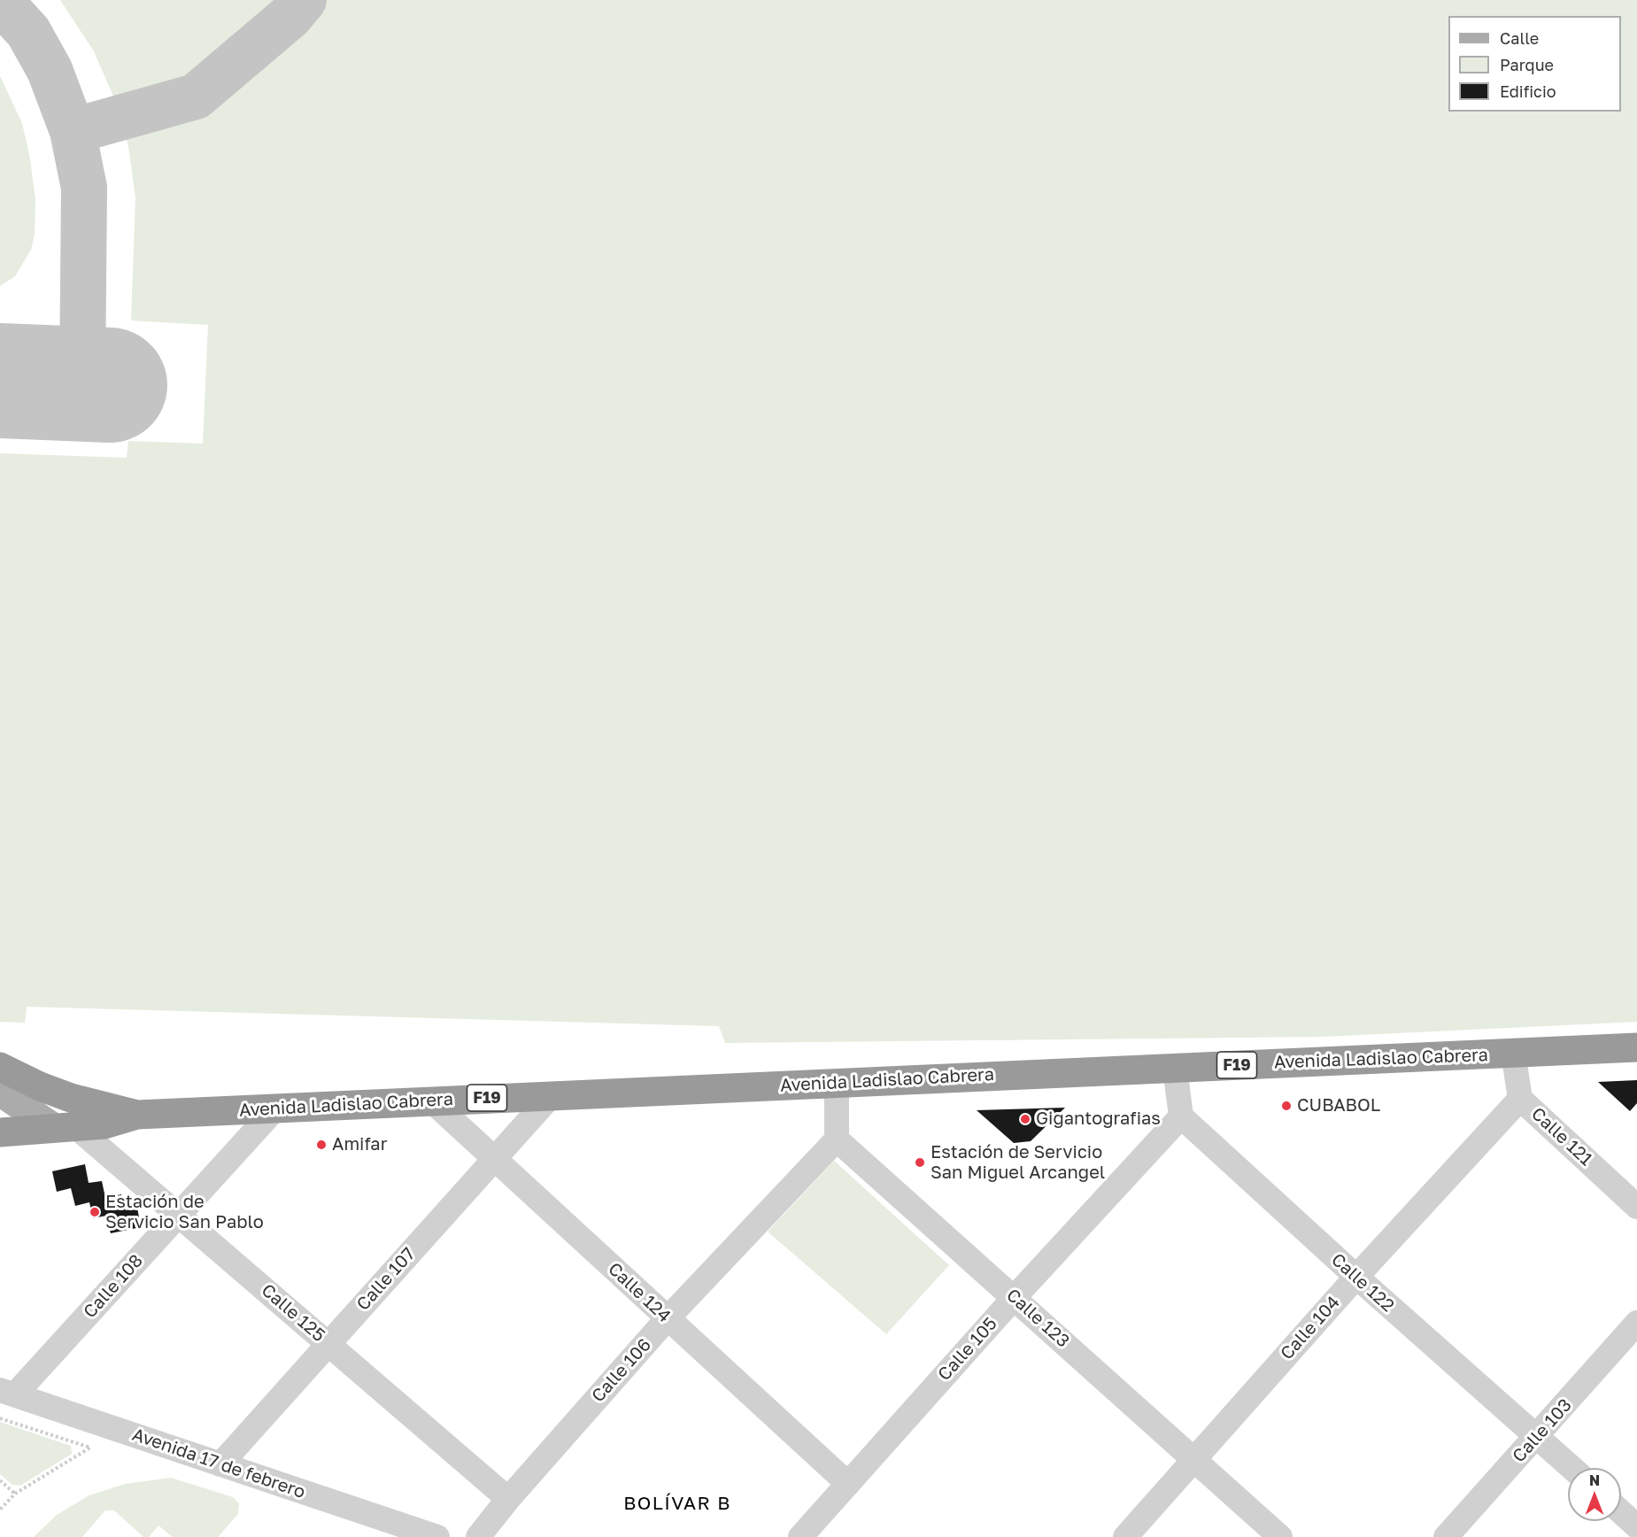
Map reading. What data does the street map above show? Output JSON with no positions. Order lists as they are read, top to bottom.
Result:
{
  "streets": {
    "highway": ["Avenida Ladislao Cabrera", "F19"],
    "street": [
      "Calle 121",
      "Calle 107",
      "Calle 122",
      "Calle 108",
      "Calle 124",
      "Calle 125",
      "Calle 123",
      "Calle 104",
      "Calle 105",
      "Calle 106",
      "Calle 103",
      "Avenida 17 de febrero"
    ]
  },
  "crossings": [
    ["Avenida Ladislao Cabrera", "Calle 121"],
    ["Avenida Ladislao Cabrera", "Calle 107"],
    ["Avenida Ladislao Cabrera", "Calle 108"],
    ["Avenida Ladislao Cabrera", "Calle 124"],
    ["Avenida Ladislao Cabrera", "Calle 125"],
    ["Calle 121", "Calle 104"],
    ["Calle 107", "Calle 124"],
    ["Calle 107", "Calle 125"],
    ["Calle 107", "Avenida 17 de febrero"],
    ["Calle 122", "Calle 104"],
    ["Calle 122", "Calle 105"],
    ["Calle 122", "Calle 103"],
    ["Calle 108", "Calle 125"],
    ["Calle 108", "Avenida 17 de febrero"],
    ["Calle 124", "Calle 105"],
    ["Calle 124", "Calle 106"],
    ["Calle 125", "Calle 106"],
    ["Calle 123", "Calle 104"],
    ["Calle 123", "Calle 105"],
    ["Calle 123", "Calle 106"]
  ],
  "districts": ["BOLÍVAR B"],
  "places": [
    "CUBABOL",
    "Gigantografias",
    "Amifar",
    "Estación de Servicio San Miguel Arcangel",
    "Estación de Servicio San Pablo"
  ],
  "legend": ["Calle", "Parque", "Edificio"],
  "north": "top"
}
